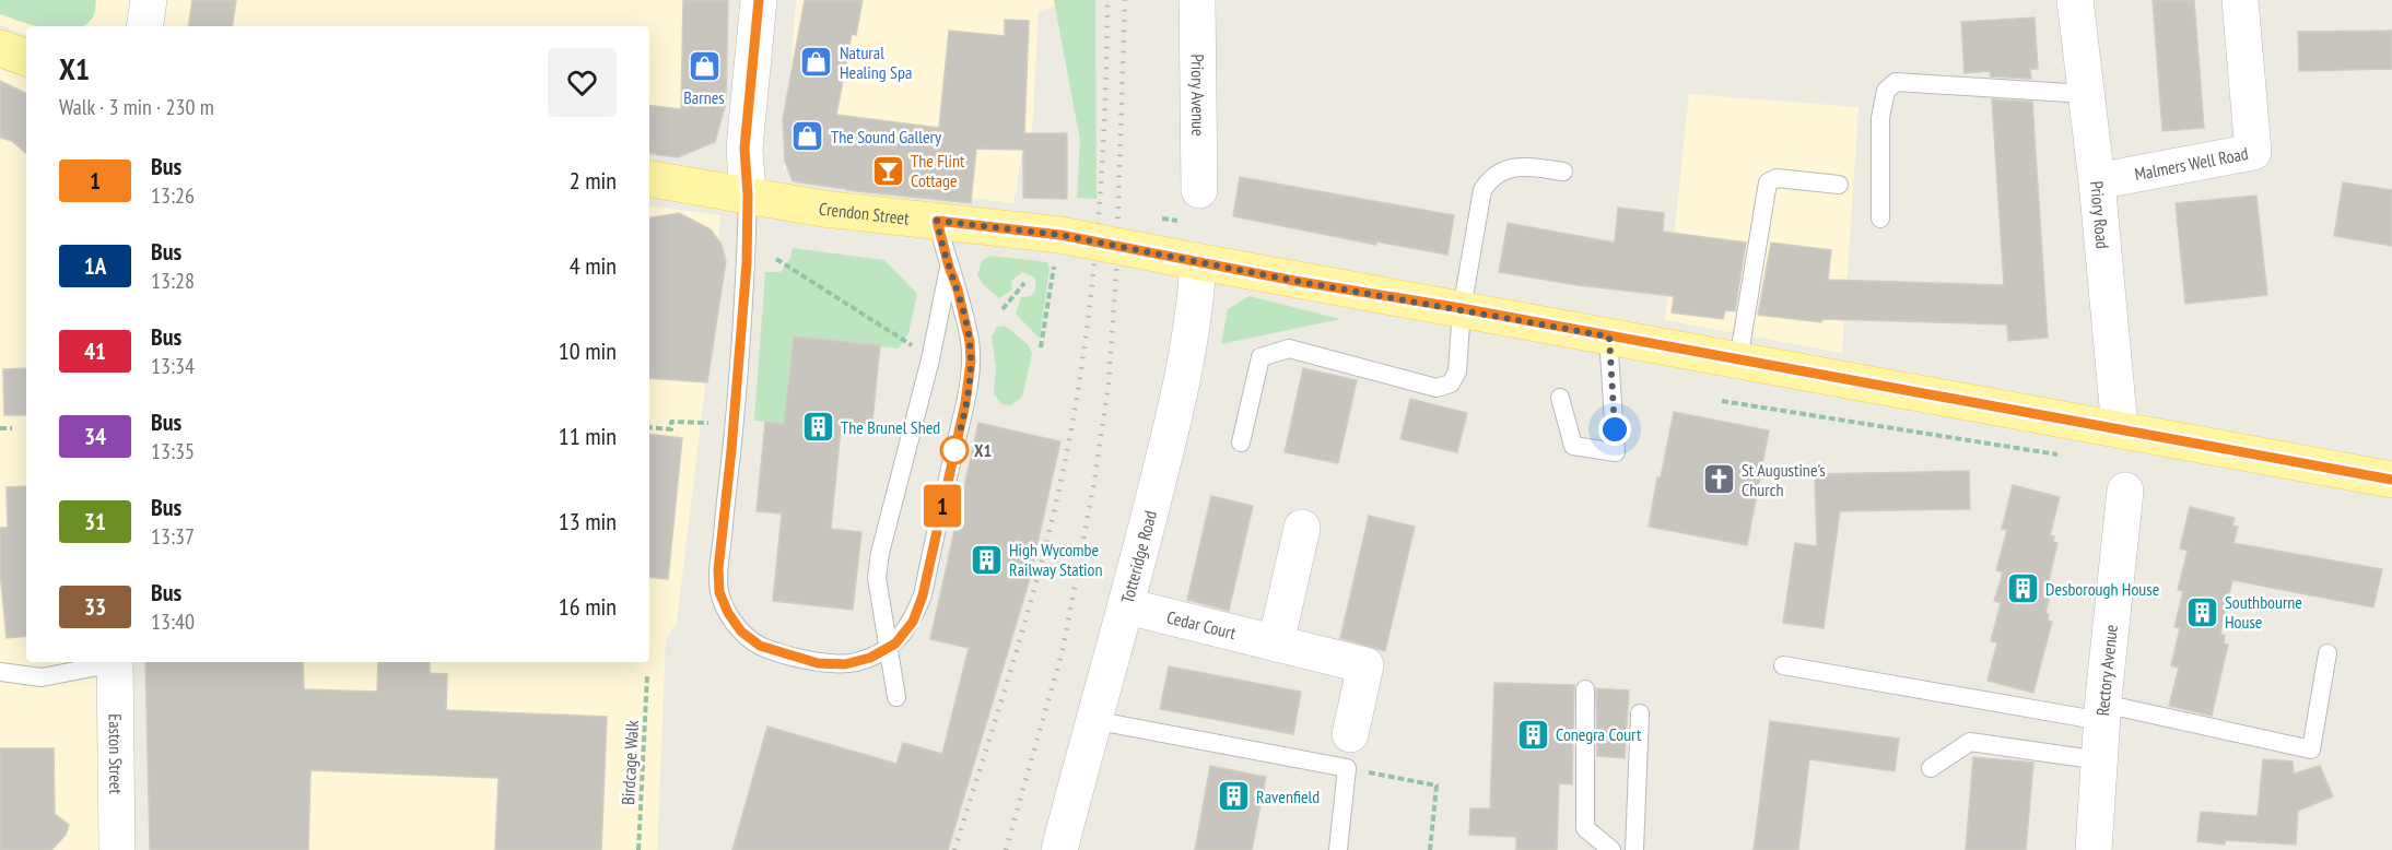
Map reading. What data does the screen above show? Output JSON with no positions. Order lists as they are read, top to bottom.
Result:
{
  "streets": {
    "main road": ["Crendon Street"],
    "street": [
      "Priory Avenue",
      "Malmers Well Road",
      "Priory Road",
      "Totteridge Road",
      "Cedar Court",
      "Rectory Avenue",
      "Easton Street"
    ],
    "path": ["Birdcage Walk"]
  },
  "crossings": [
    ["Malmers Well Road", "Priory Road"],
    ["Crendon Street", "Priory Road"],
    ["Crendon Street", "Totteridge Road"],
    ["Totteridge Road", "Cedar Court"]
  ],
  "places": {
    "shop": ["Natural Healing Spa", "Barnes", "The Sound Gallery"],
    "bar": ["The Flint Cottage"],
    "building": [
      "The Brunel Shed",
      "High Wycombe Railway Station",
      "Desborough House",
      "Southbourne House",
      "Conegra Court",
      "Ravenfield"
    ],
    "other": ["X1"],
    "church": ["St Augustine's Church"]
  },
  "lines": ["bus line 1"],
  "page": {
    "on_map": "1",
    "heading": ["X1", "Walk · 3 min · 230 m"],
    "list": [
      {
        "mark": "1",
        "name": "Bus",
        "note": "13:26",
        "value": "2 min"
      },
      {
        "mark": "1A",
        "name": "Bus",
        "note": "13:28",
        "value": "4 min"
      },
      {
        "mark": "41",
        "name": "Bus",
        "note": "13:34",
        "value": "10 min"
      },
      {
        "mark": "34",
        "name": "Bus",
        "note": "13:35",
        "value": "11 min"
      },
      {
        "mark": "31",
        "name": "Bus",
        "note": "13:37",
        "value": "13 min"
      },
      {
        "mark": "33",
        "name": "Bus",
        "note": "13:40",
        "value": "16 min"
      }
    ]
  }
}
